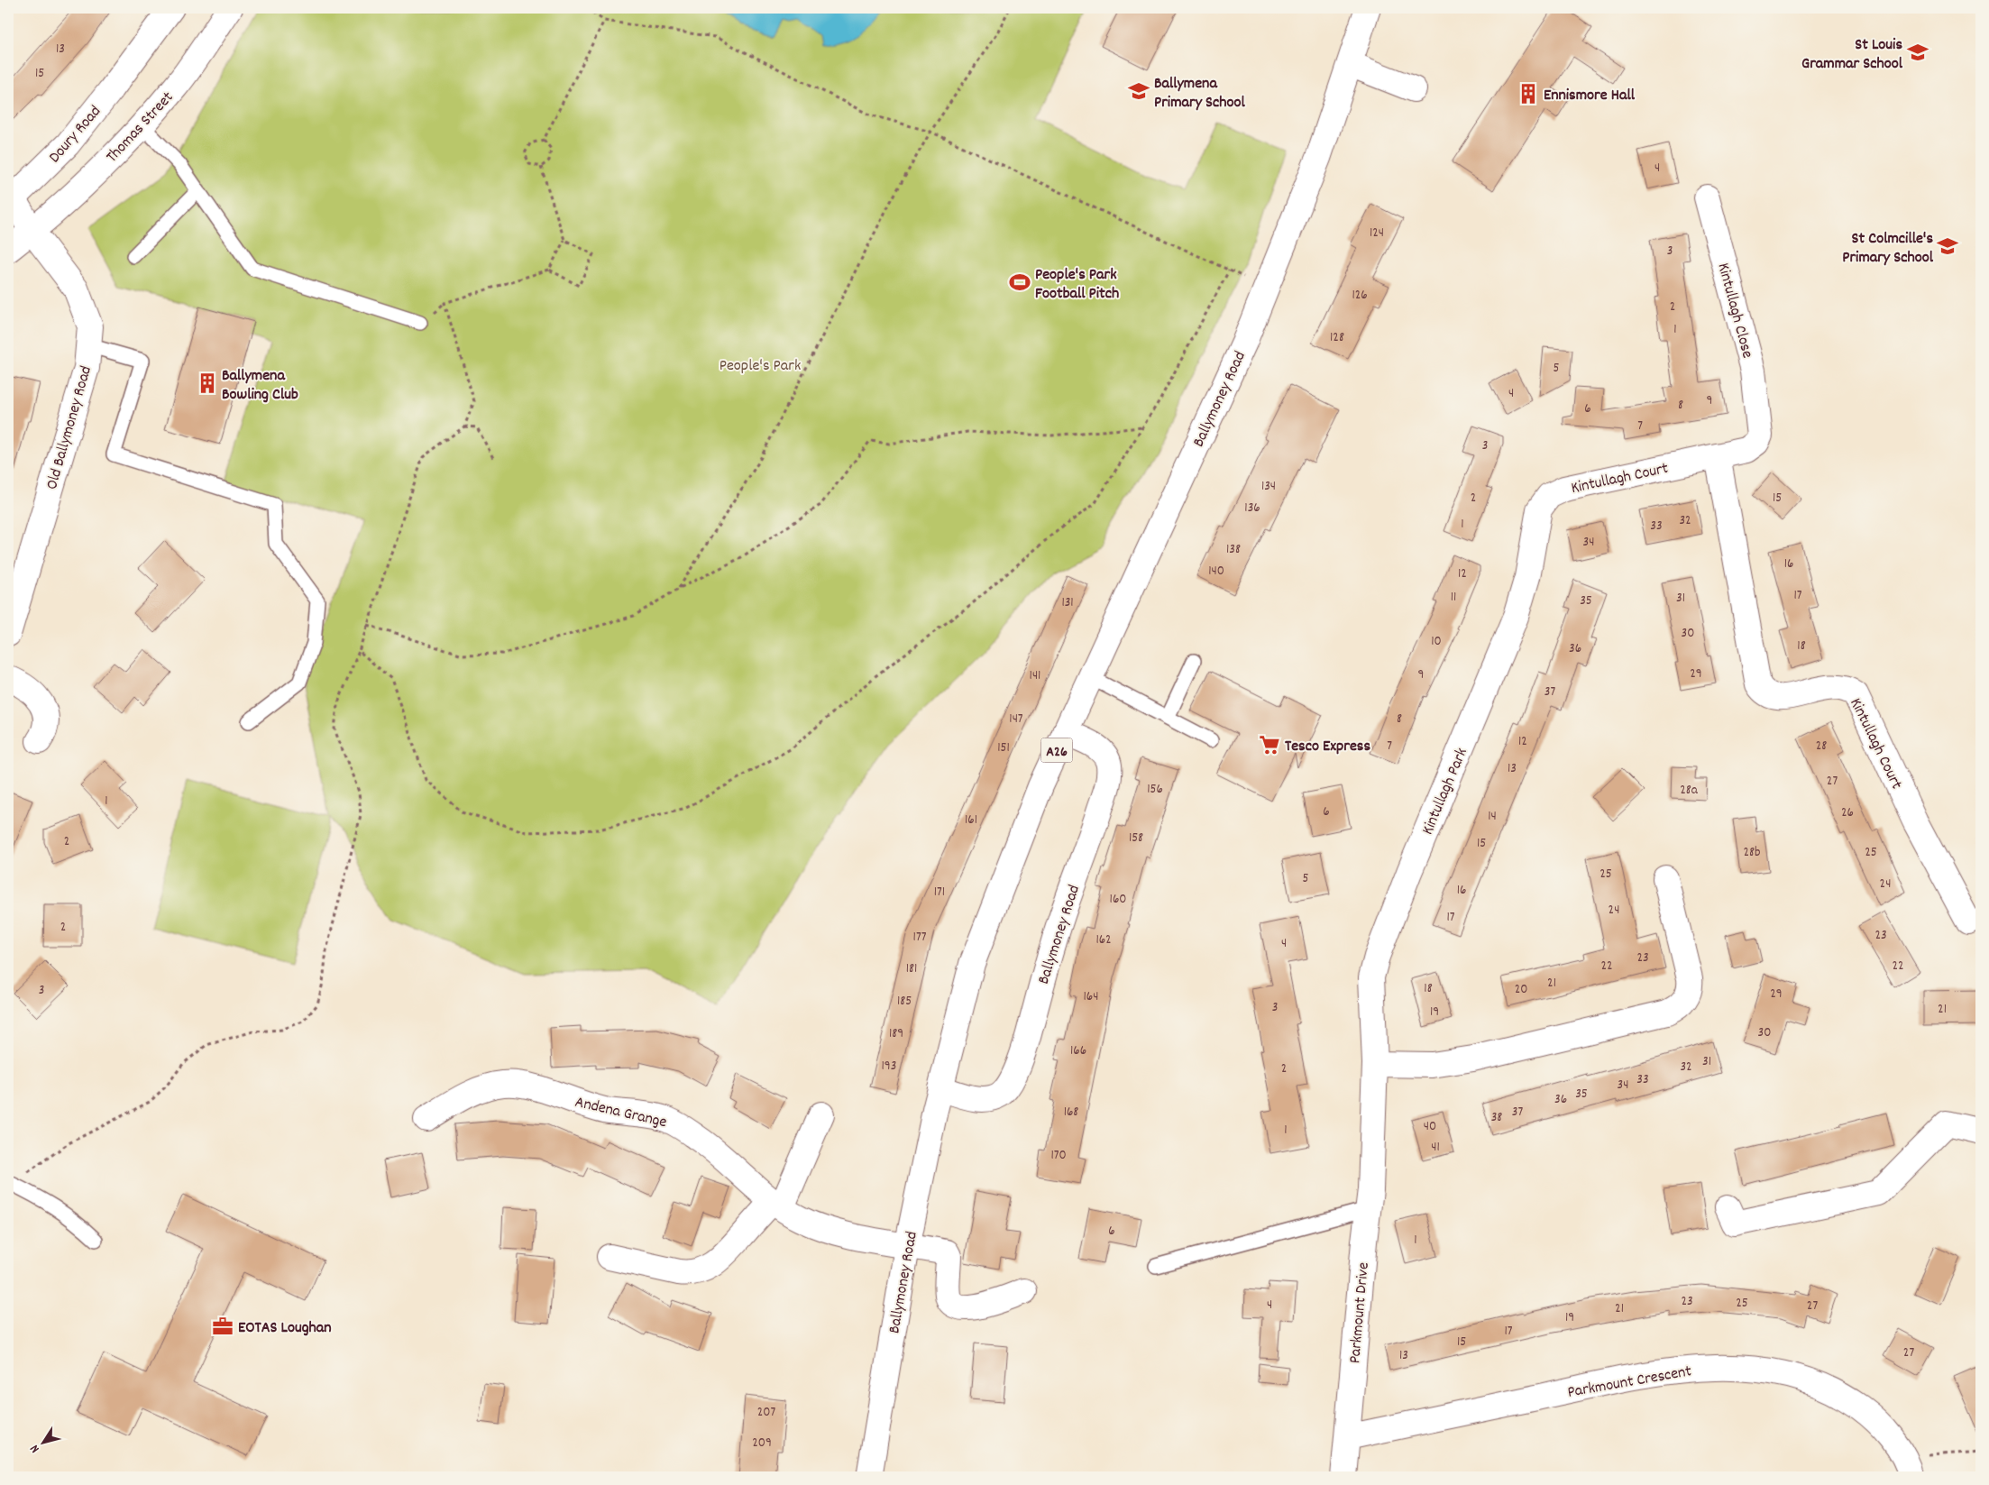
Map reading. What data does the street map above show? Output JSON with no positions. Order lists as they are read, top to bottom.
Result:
{
  "streets": {
    "street": [
      "Thomas Street",
      "Doury Road",
      "Kintullagh Close",
      "Ballymoney Road",
      "Old Ballymoney Road",
      "Kintullagh Court",
      "A26",
      "Kintullagh Park",
      "Andena Grange",
      "Parkmount Drive",
      "Parkmount Crescent"
    ]
  },
  "crossings": [
    ["Thomas Street", "Doury Road"],
    ["Thomas Street", "Old Ballymoney Road"],
    ["Doury Road", "Old Ballymoney Road"],
    ["Kintullagh Close", "Kintullagh Court"],
    ["Ballymoney Road", "A26"],
    ["Ballymoney Road", "Andena Grange"],
    ["Kintullagh Court", "Kintullagh Park"],
    ["Kintullagh Park", "Parkmount Drive"],
    ["Parkmount Drive", "Parkmount Crescent"]
  ],
  "parks": ["People's Park"],
  "places": {
    "school or university": ["St Louis Grammar School", "Ballymena Primary School", "St Colmcille's Primary School"],
    "building": ["Ennismore Hall", "Ballymena Bowling Club"],
    "sports": ["People's Park Football Pitch"],
    "supermarket": ["Tesco Express"],
    "office": ["EOTAS Loughan"]
  },
  "house_numbers": [
    "13",
    "15",
    "4",
    "124",
    "3",
    "126",
    "2",
    "1",
    "128",
    "5",
    "4",
    "9",
    "8",
    "6",
    "7",
    "3",
    "134",
    "2",
    "15",
    "136",
    "32",
    "1",
    "33",
    "34",
    "138",
    "16",
    "140",
    "12",
    "17",
    "11",
    "31",
    "35",
    "131",
    "30",
    "10",
    "18",
    "36",
    "29",
    "9",
    "141",
    "37",
    "147",
    "8",
    "12",
    "7",
    "28",
    "151",
    "13",
    "27",
    "156",
    "28a",
    "1",
    "6",
    "26",
    "14",
    "161",
    "158",
    "2",
    "15",
    "28b",
    "25",
    "25",
    "5",
    "24",
    "16",
    "171",
    "160",
    "24",
    "17",
    "2",
    "23",
    "177",
    "162",
    "4",
    "23",
    "22",
    "22",
    "181",
    "21",
    "18",
    "20",
    "3",
    "29",
    "164",
    "185",
    "3",
    "21",
    "19",
    "30",
    "189",
    "166",
    "31",
    "193",
    "32",
    "2",
    "33",
    "34",
    "35",
    "36",
    "168",
    "37",
    "38",
    "40",
    "1",
    "41",
    "170",
    "6",
    "1",
    "23",
    "25",
    "4",
    "27",
    "21",
    "19",
    "17",
    "15",
    "27",
    "13",
    "207",
    "209"
  ],
  "north": "bottom left"
}
